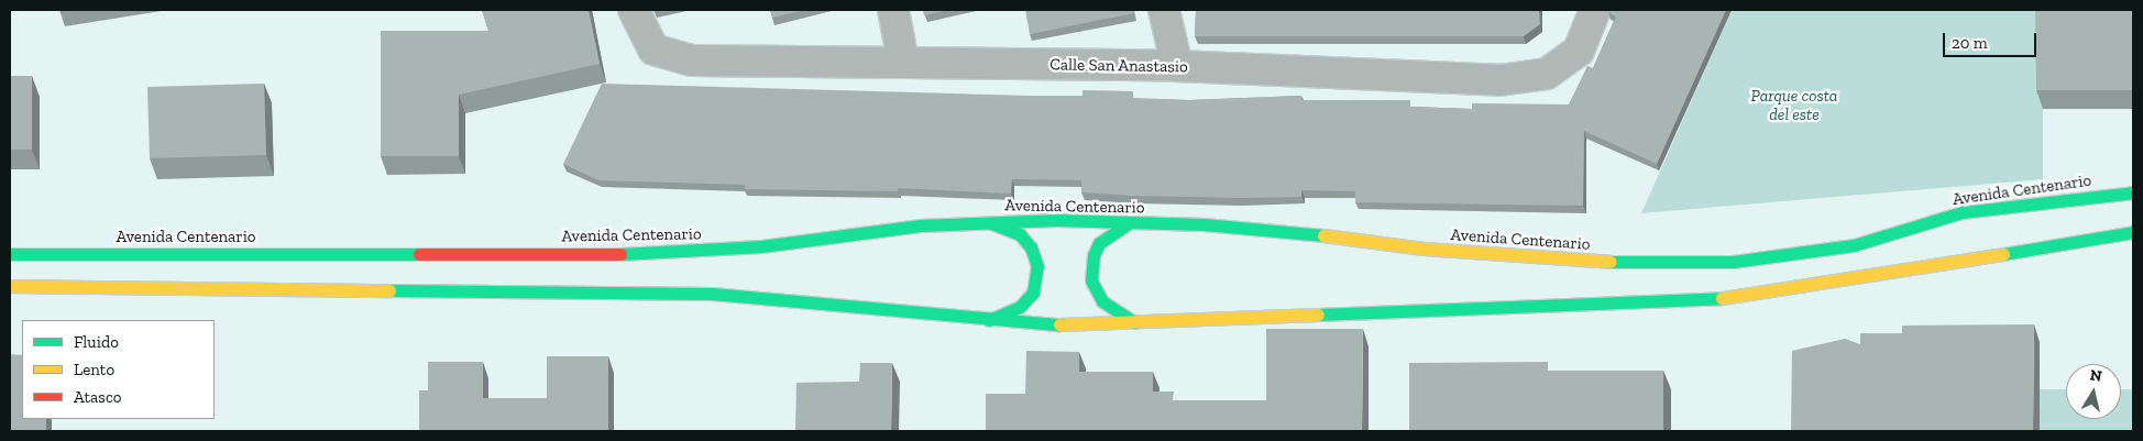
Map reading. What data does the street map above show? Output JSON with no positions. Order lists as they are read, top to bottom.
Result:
{
  "streets": {
    "main road": ["Avenida Centenario"],
    "street": ["Calle San Anastasio"]
  },
  "parks": ["Parque costa del este"],
  "legend": ["Fluido", "Lento", "Atasco"],
  "scale_bar": "20 m",
  "north": "top"
}
